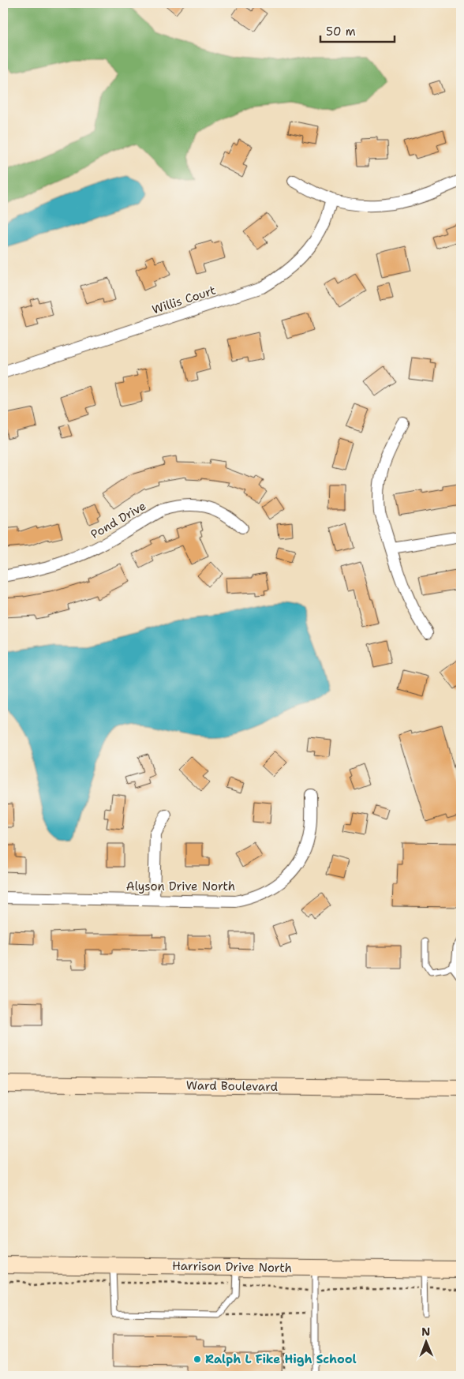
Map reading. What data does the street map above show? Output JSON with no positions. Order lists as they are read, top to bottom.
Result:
{
  "streets": {
    "street": [
      "Willis Court",
      "Pond Drive",
      "Alyson Drive North",
      "Ward Boulevard",
      "Harrison Drive North"
    ]
  },
  "places": ["Ralph L Fike High School"],
  "scale_bar": "50 m",
  "north": "top"
}
